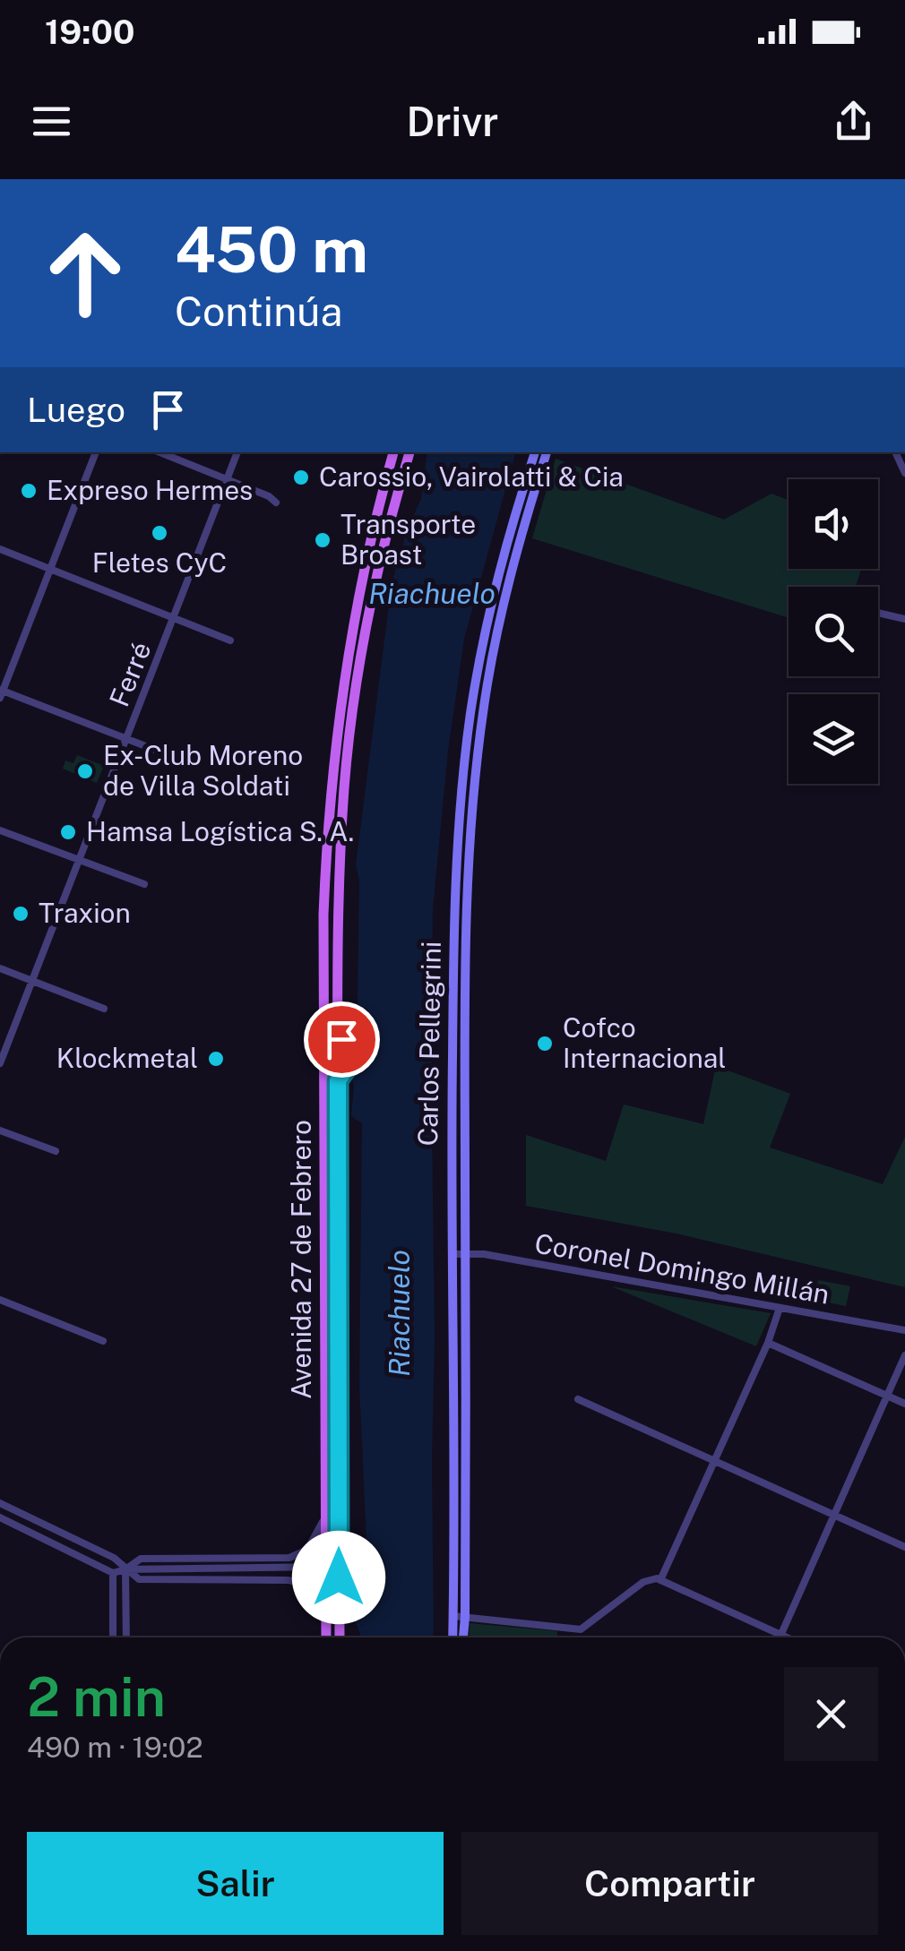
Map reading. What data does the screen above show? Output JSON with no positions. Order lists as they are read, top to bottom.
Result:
{
  "streets": {
    "main road": ["Carlos Pellegrini", "Avenida 27 de Febrero"],
    "street": ["Ferré", "Coronel Domingo Millán"]
  },
  "crossings": [
    ["Carlos Pellegrini", "Coronel Domingo Millán"]
  ],
  "water": ["Riachuelo"],
  "places": [
    "Carossio, Vairolatti & Cia",
    "Expreso Hermes",
    "Fletes CyC",
    "Transporte Broast",
    "Ex-Club Moreno de Villa Soldati",
    "Hamsa Logística S. A.",
    "Traxion",
    "Cofco Internacional",
    "Klockmetal"
  ],
  "page": {
    "status": "19:00",
    "header": "Drivr",
    "turn": ["450 m", "Continúa"],
    "then": "Luego",
    "heading": ["2 min", "490 m · 19:02"],
    "buttons": ["Salir", "Compartir"]
  }
}
